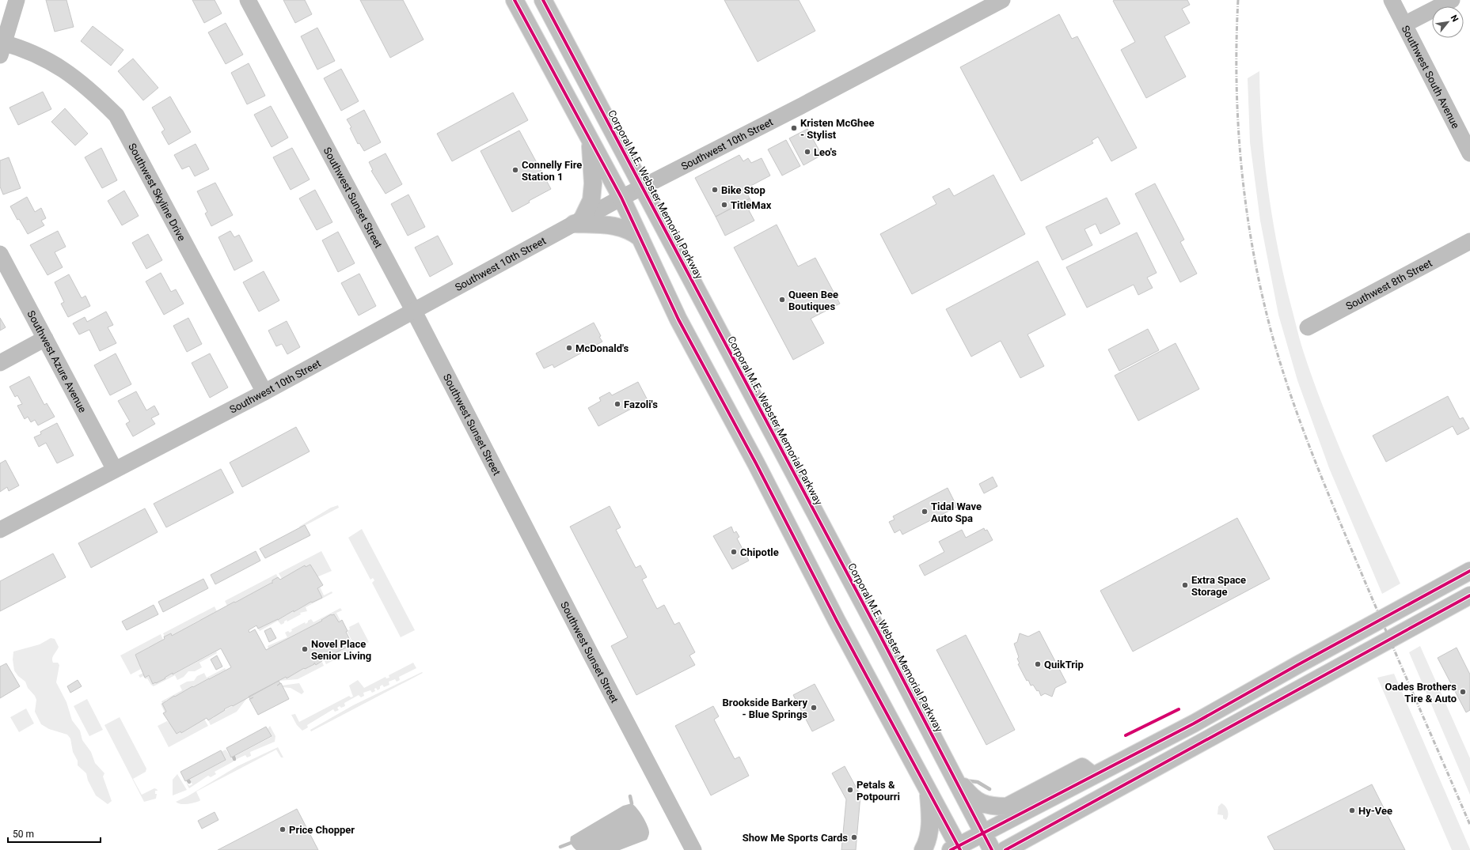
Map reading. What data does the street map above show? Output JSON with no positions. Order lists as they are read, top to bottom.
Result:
{
  "streets": {
    "main road": ["Corporal M.E. Webster Memorial Parkway"],
    "street": [
      "Southwest South Avenue",
      "Southwest 10th Street",
      "Southwest Skyline Drive",
      "Southwest Sunset Street",
      "Southwest 8th Street",
      "Southwest Azure Avenue"
    ]
  },
  "crossings": [
    ["Southwest 10th Street", "Southwest Skyline Drive"],
    ["Southwest 10th Street", "Corporal M.E. Webster Memorial Parkway"],
    ["Southwest 10th Street", "Southwest Sunset Street"],
    ["Southwest 10th Street", "Southwest Azure Avenue"]
  ],
  "places": [
    "Kristen McGhee - Stylist",
    "Leo's",
    "Connelly Fire Station 1",
    "Bike Stop",
    "TitleMax",
    "Queen Bee Boutiques",
    "McDonald's",
    "Fazoli's",
    "Tidal Wave Auto Spa",
    "Chipotle",
    "Extra Space Storage",
    "Novel Place Senior Living",
    "QuikTrip",
    "Oades Brothers Tire & Auto",
    "Brookside Barkery - Blue Springs",
    "Petals & Potpourri",
    "Hy-Vee",
    "Price Chopper",
    "Show Me Sports Cards"
  ],
  "scale_bar": "50 m",
  "north": "top right"
}
